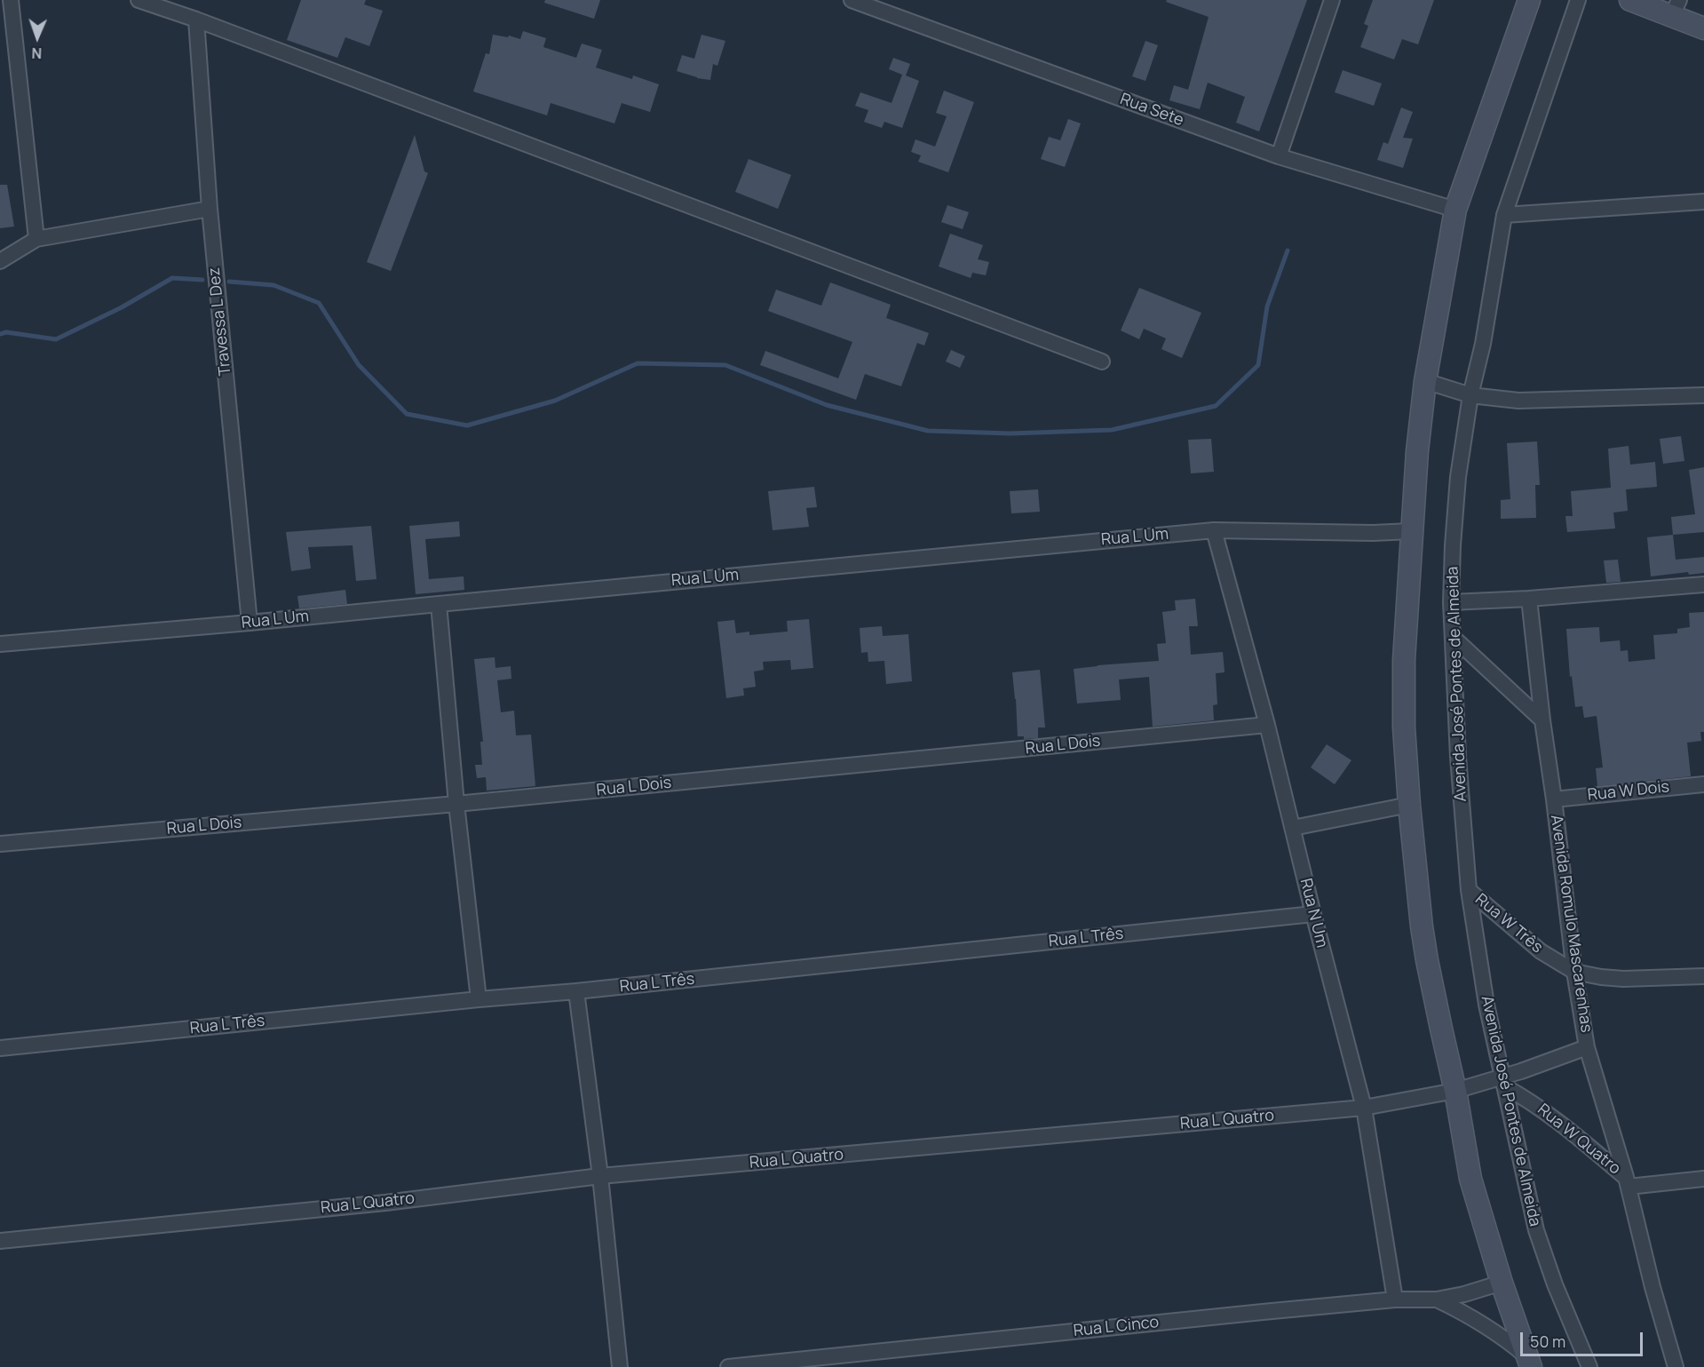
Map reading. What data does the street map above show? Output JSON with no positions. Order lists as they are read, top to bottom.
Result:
{
  "streets": {
    "street": [
      "Rua Sete",
      "Travessa L Dez",
      "Rua L Um",
      "Avenida José Pontes de Almeida",
      "Rua L Dois",
      "Rua W Dois",
      "Rua N Um",
      "Rua W Três",
      "Avenida Romulo Mascarenhas",
      "Rua L Três",
      "Rua L Quatro",
      "Rua W Quatro",
      "Rua L Cinco"
    ]
  },
  "crossings": [
    ["Travessa L Dez", "Rua L Um"],
    ["Rua L Um", "Rua N Um"],
    ["Avenida José Pontes de Almeida", "Rua W Três"],
    ["Avenida José Pontes de Almeida", "Rua L Quatro"],
    ["Avenida José Pontes de Almeida", "Rua W Quatro"],
    ["Rua L Dois", "Rua N Um"],
    ["Rua W Dois", "Avenida Romulo Mascarenhas"],
    ["Rua N Um", "Rua L Três"],
    ["Rua N Um", "Rua L Quatro"],
    ["Rua N Um", "Rua L Cinco"],
    ["Rua W Três", "Avenida Romulo Mascarenhas"],
    ["Avenida Romulo Mascarenhas", "Rua L Quatro"],
    ["Avenida Romulo Mascarenhas", "Rua W Quatro"],
    ["Rua L Quatro", "Rua W Quatro"]
  ],
  "scale_bar": "50 m",
  "north": "bottom"
}
